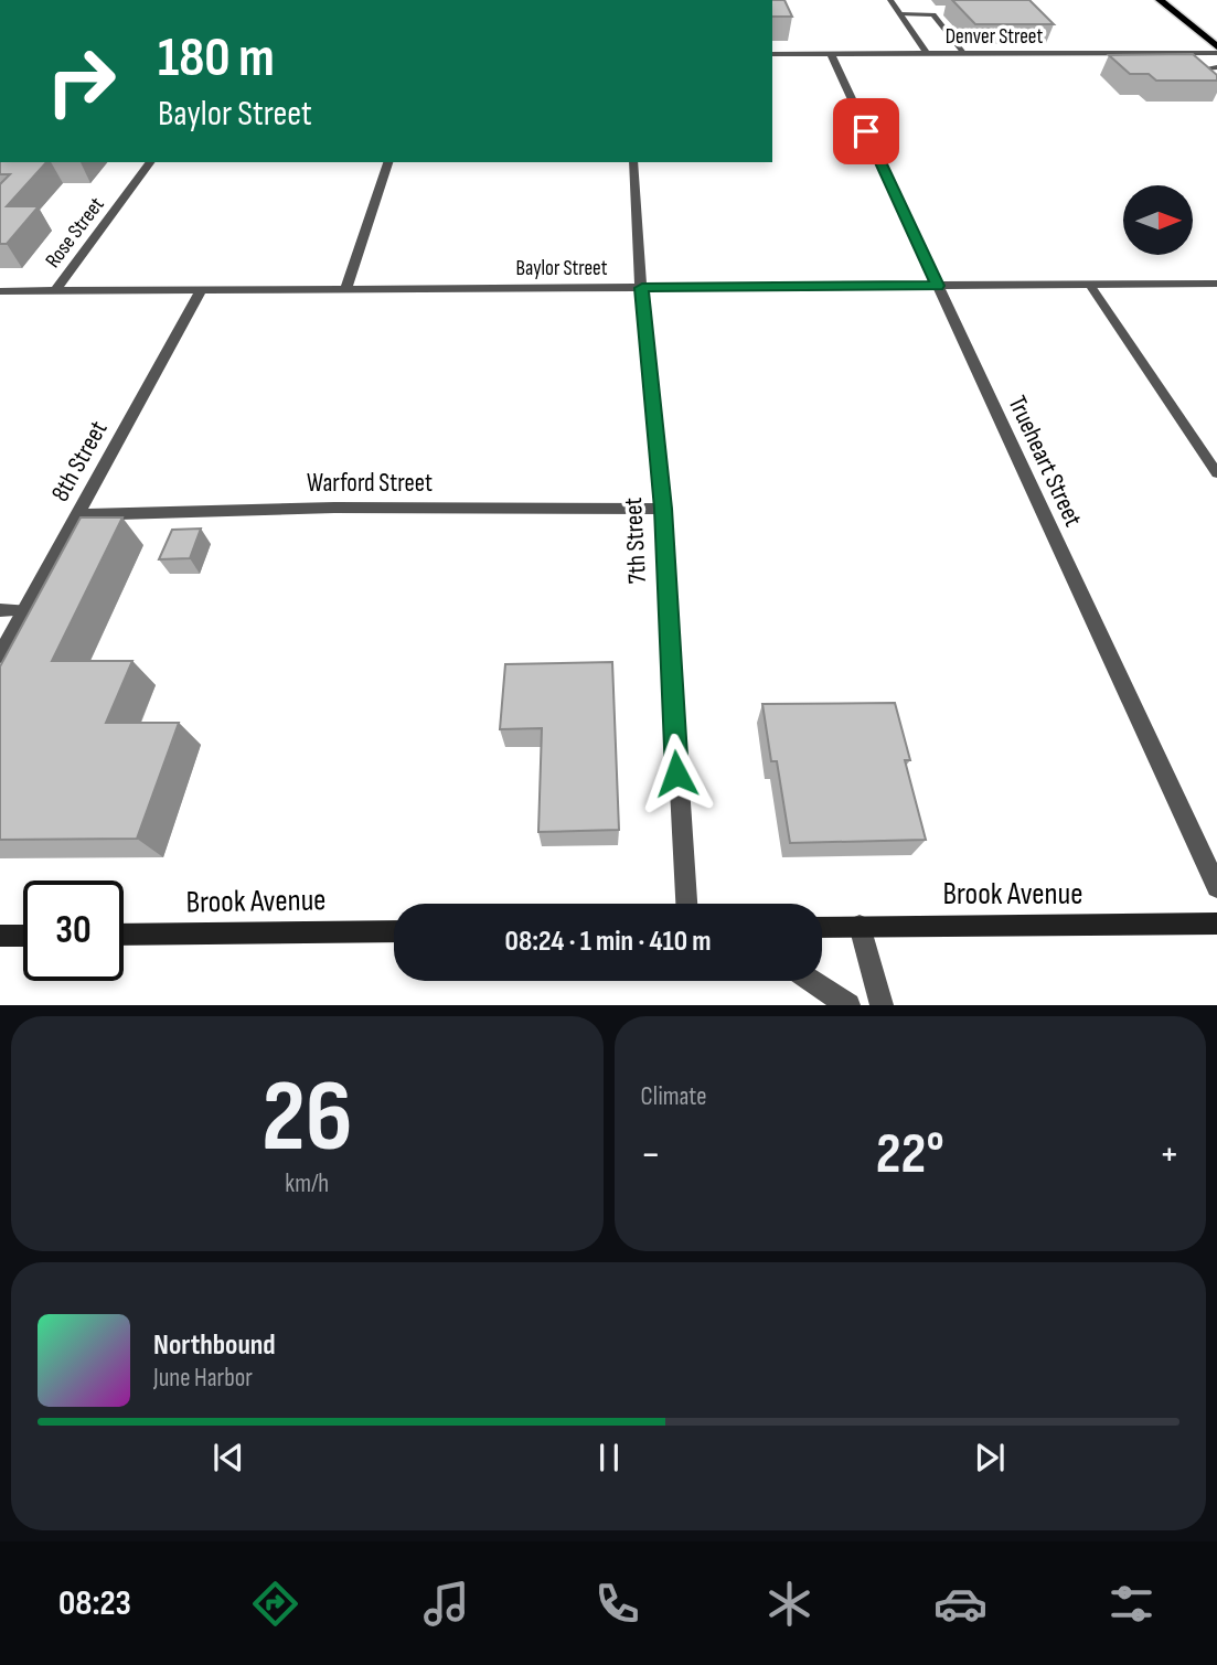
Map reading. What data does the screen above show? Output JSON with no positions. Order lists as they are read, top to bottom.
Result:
{
  "streets": {
    "street": [
      "Denver Street",
      "Rose Street",
      "Baylor Street",
      "8th Street",
      "Trueheart Street",
      "Warford Street",
      "7th Street",
      "Brook Avenue"
    ]
  },
  "crossings": [
    ["Denver Street", "Trueheart Street"],
    ["Rose Street", "Baylor Street"],
    ["Baylor Street", "8th Street"],
    ["Baylor Street", "Trueheart Street"],
    ["Baylor Street", "7th Street"],
    ["8th Street", "Warford Street"],
    ["Warford Street", "7th Street"]
  ],
  "north": "right",
  "page": {
    "turn": ["180 m", "Baylor Street"],
    "limit": "30",
    "trip": "08:24 · 1 min · 410 m",
    "tile": [
      ["26", "km/h"],
      "Climate"
    ],
    "heat": ["−", "22°", "+"],
    "song": ["Northbound", "June Harbor"],
    "tabs": "08:23"
  }
}
